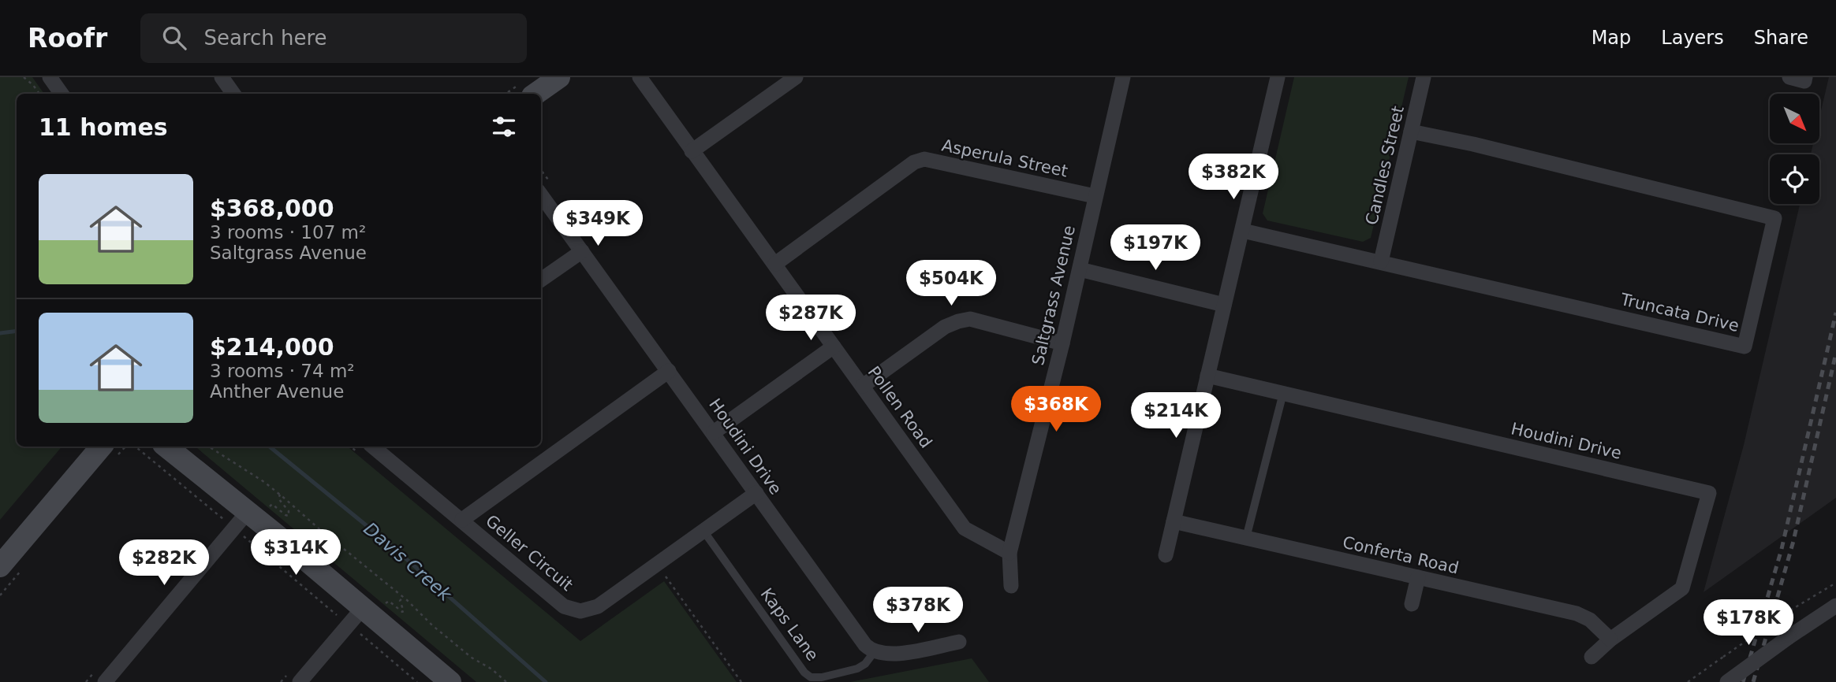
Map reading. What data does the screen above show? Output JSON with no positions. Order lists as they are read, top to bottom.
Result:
{
  "streets": {
    "street": [
      "Asperula Street",
      "Candles Street",
      "Saltgrass Avenue",
      "Truncata Drive",
      "Pollen Road",
      "Houdini Drive",
      "Geller Circuit",
      "Conferta Road"
    ],
    "lane": ["Kaps Lane"]
  },
  "crossings": [
    ["Asperula Street", "Saltgrass Avenue"],
    ["Asperula Street", "Pollen Road"],
    ["Candles Street", "Truncata Drive"],
    ["Saltgrass Avenue", "Pollen Road"],
    ["Houdini Drive", "Geller Circuit"],
    ["Houdini Drive", "Conferta Road"],
    ["Houdini Drive", "Kaps Lane"],
    ["Geller Circuit", "Kaps Lane"]
  ],
  "water": ["Davis Creek"],
  "north": "bottom right",
  "page": {
    "header": "Roofr",
    "search": "Search here",
    "nav": ["Map", "Layers", "Share"],
    "heading": "11 homes",
    "price": [
      "$382K",
      "$349K",
      "$197K",
      "$504K",
      "$287K",
      "$368K",
      "$214K",
      "$314K",
      "$282K",
      "$378K",
      "$178K"
    ],
    "list": [
      {
        "name": "$368,000",
        "note": "3 rooms · 107 m² · Saltgrass Avenue"
      },
      {
        "name": "$214,000",
        "note": "3 rooms · 74 m² · Anther Avenue"
      }
    ]
  }
}
